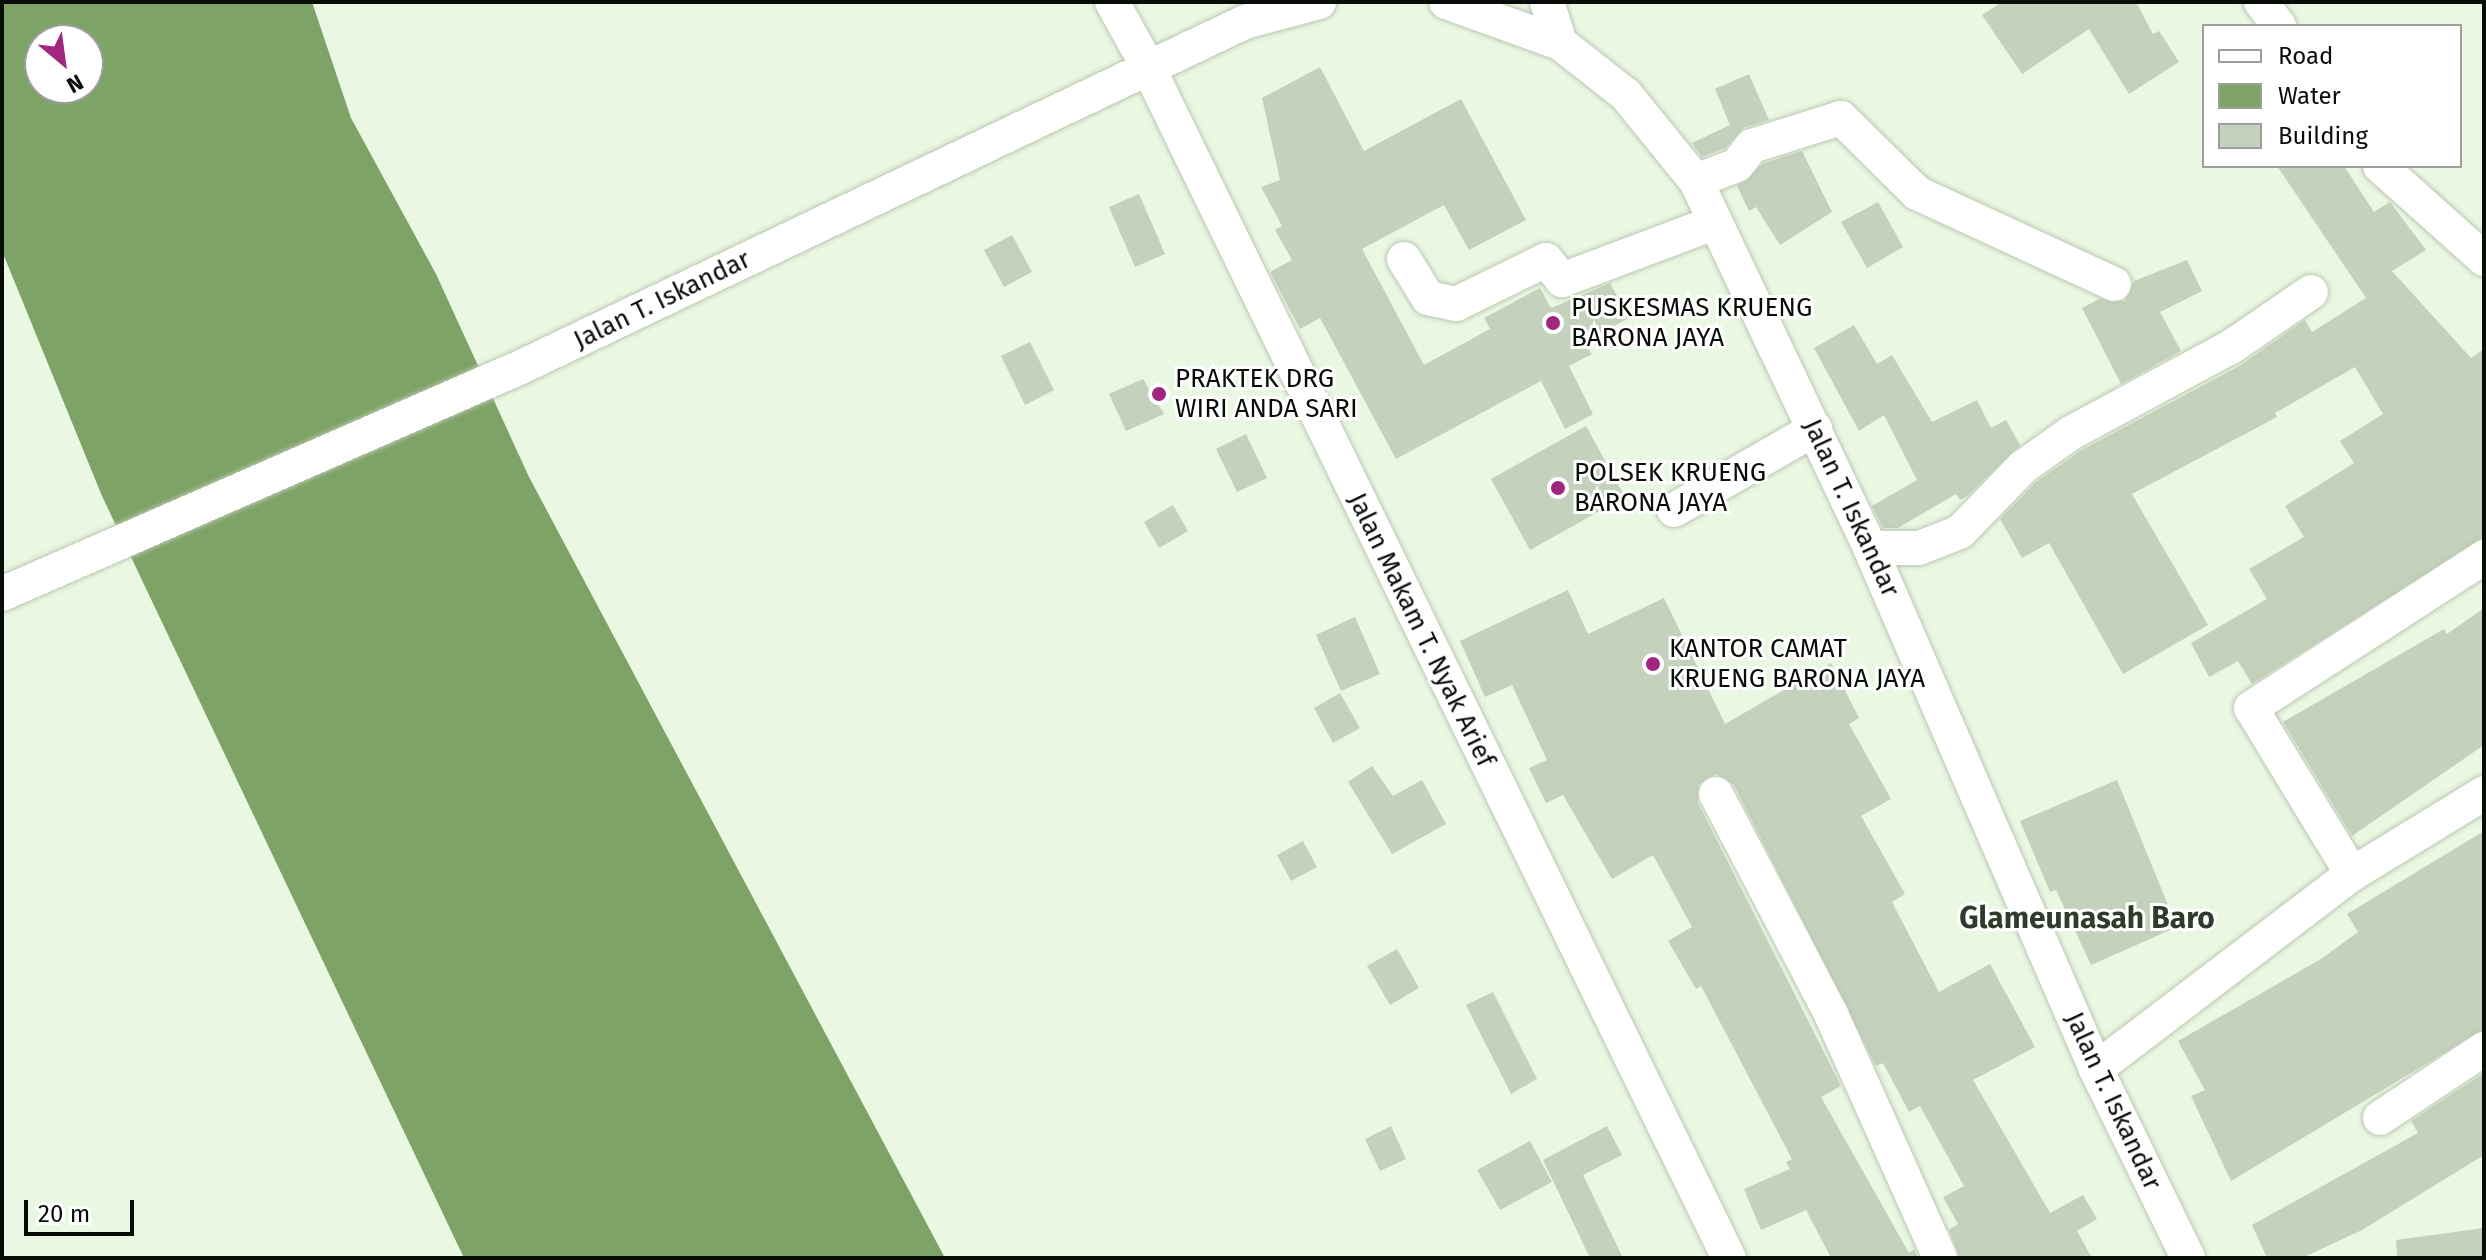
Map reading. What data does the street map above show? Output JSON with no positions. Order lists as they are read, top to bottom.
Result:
{
  "streets": {
    "street": ["Jalan T. Iskandar", "Jalan Makam T. Nyak Arief"]
  },
  "crossings": [
    ["Jalan T. Iskandar", "Jalan Makam T. Nyak Arief"]
  ],
  "districts": ["Glameunasah Baro"],
  "places": [
    "PUSKESMAS KRUENG BARONA JAYA",
    "PRAKTEK DRG WIRI ANDA SARI",
    "POLSEK KRUENG BARONA JAYA",
    "KANTOR CAMAT KRUENG BARONA JAYA"
  ],
  "legend": ["Road", "Water", "Building"],
  "scale_bar": "20 m",
  "north": "bottom right"
}
